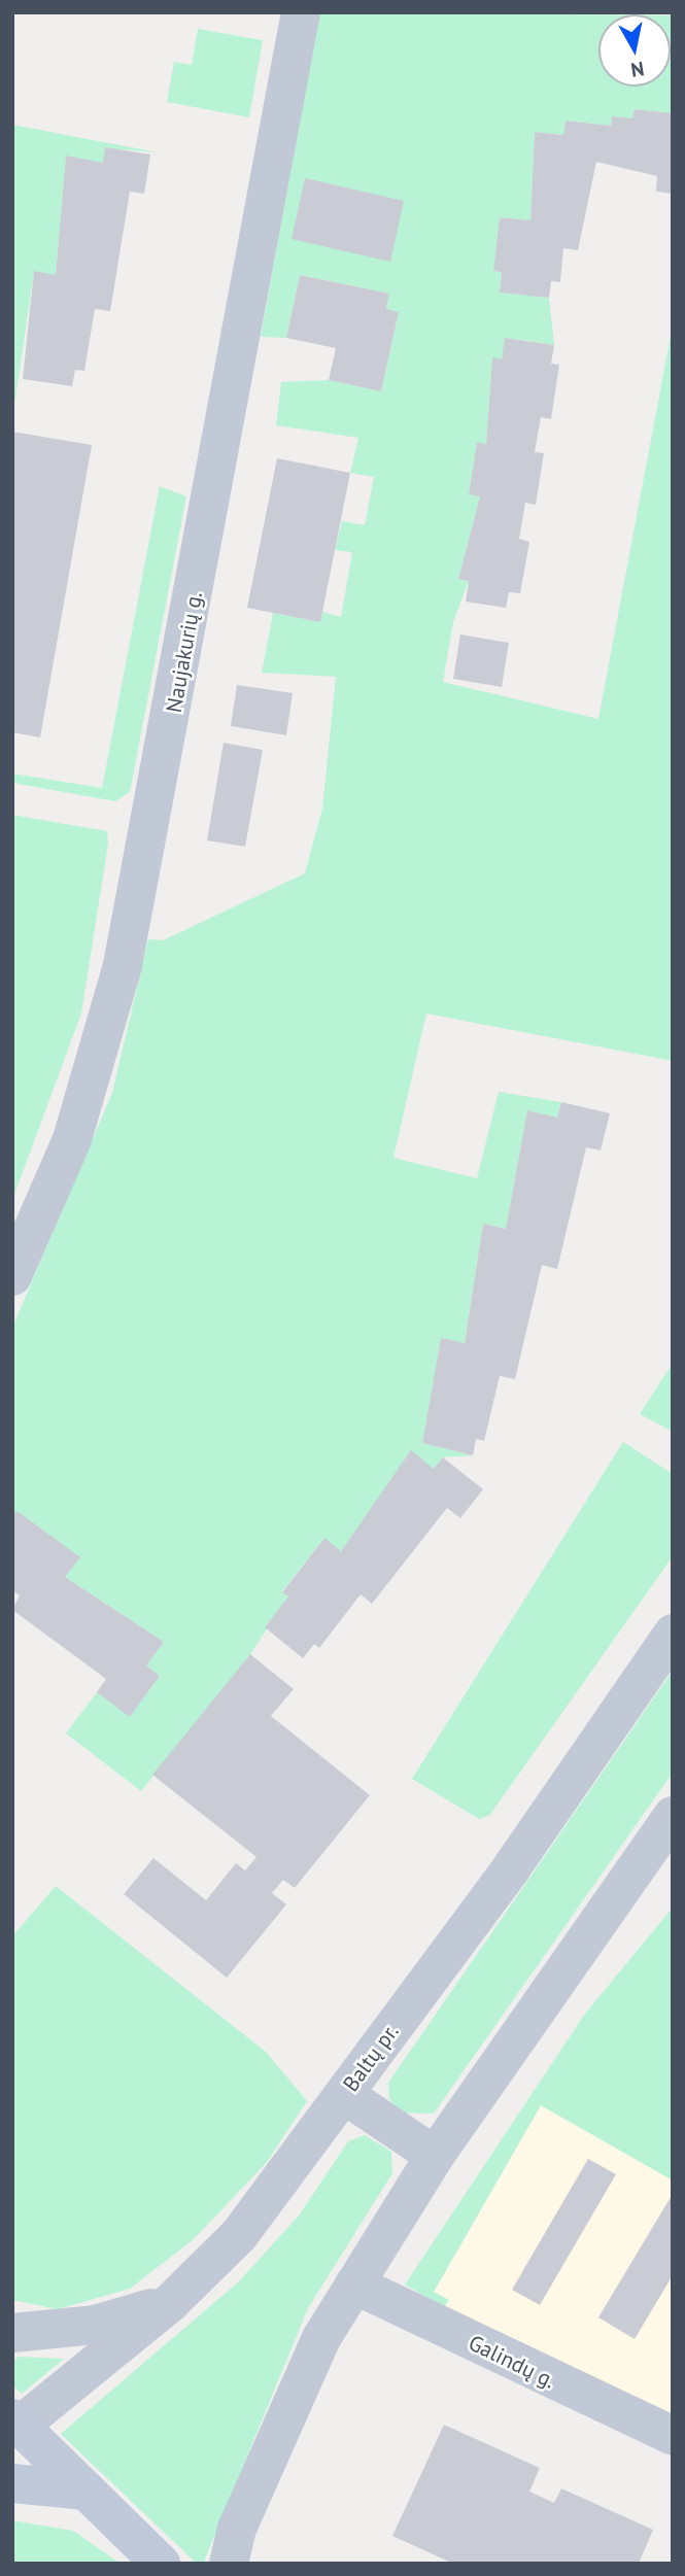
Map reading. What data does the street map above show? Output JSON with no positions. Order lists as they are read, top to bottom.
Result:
{
  "streets": {
    "street": ["Naujakurių g.", "Baltų pr.", "Galindų g."]
  },
  "north": "bottom"
}
